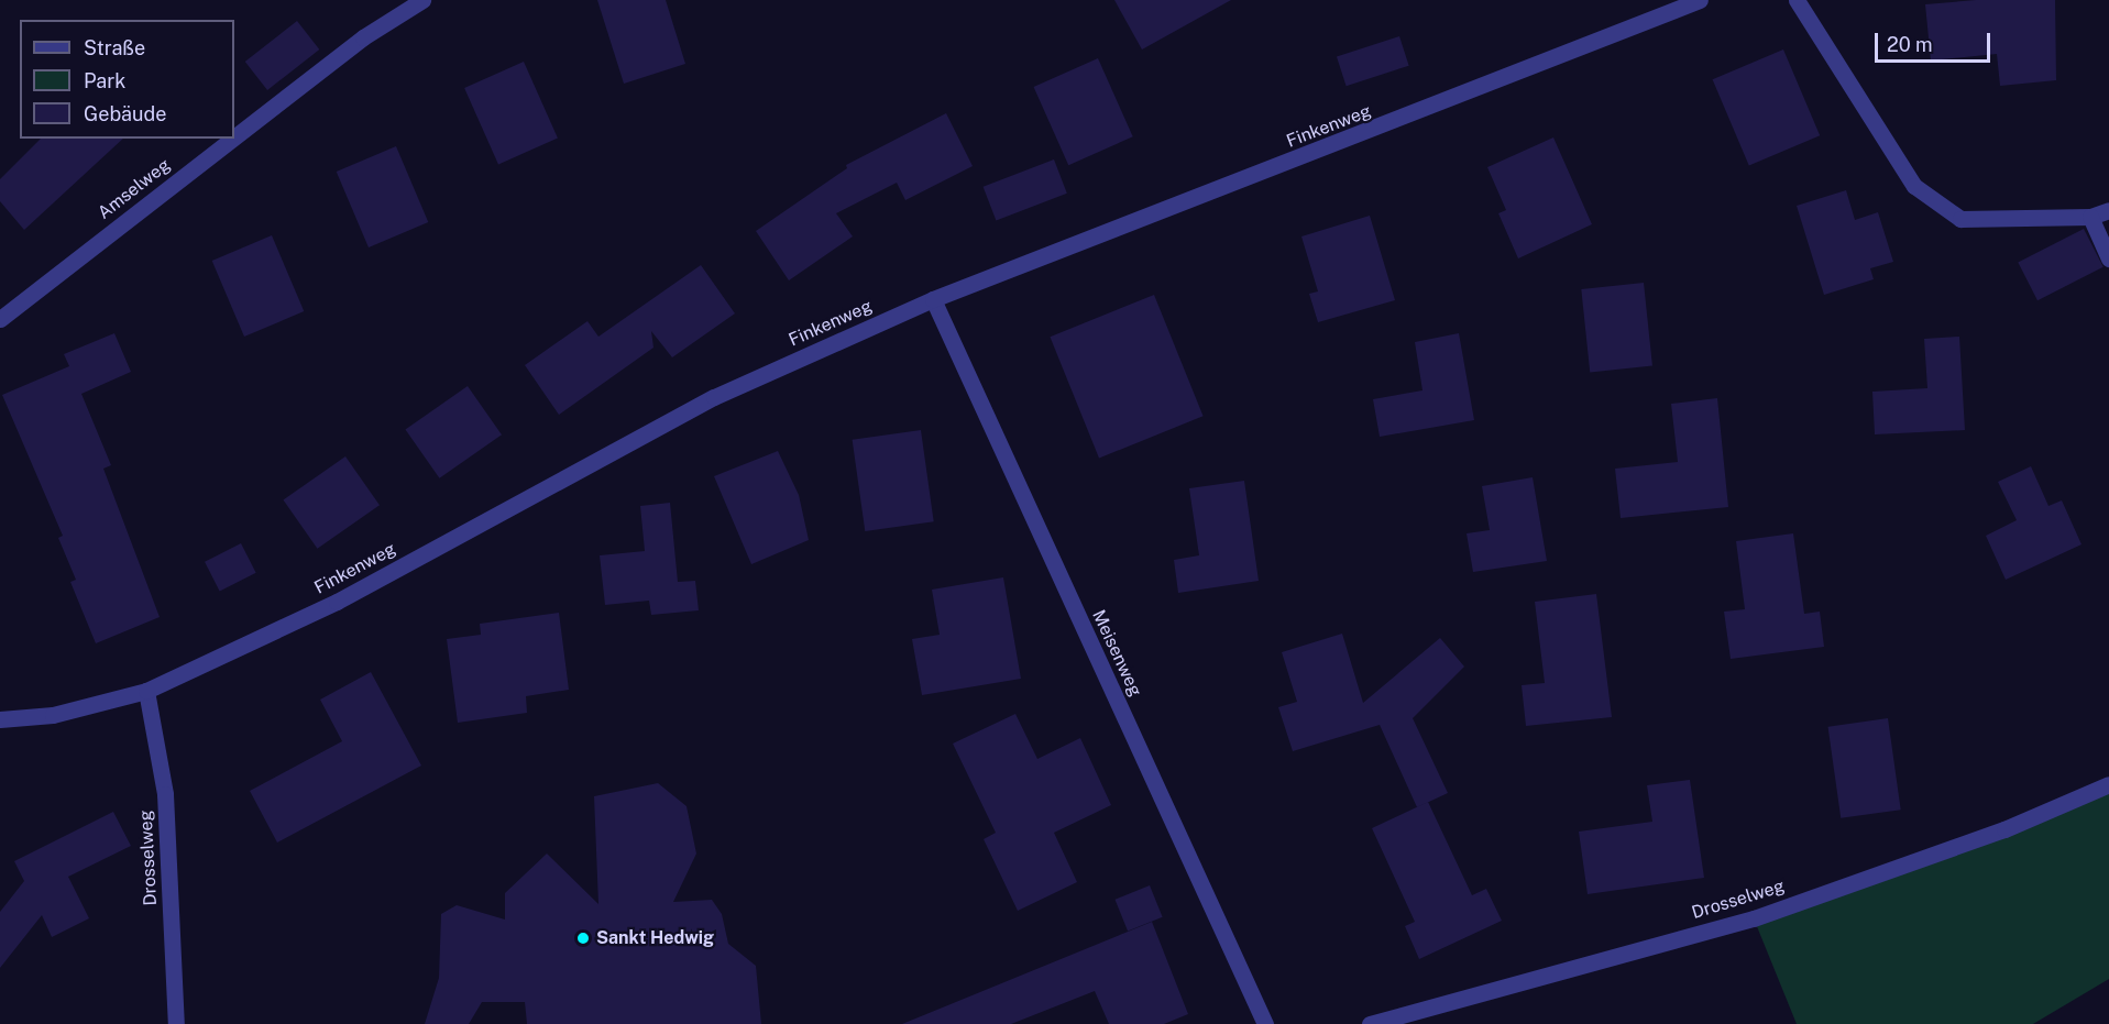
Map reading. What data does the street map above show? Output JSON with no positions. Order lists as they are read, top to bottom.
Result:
{
  "streets": {
    "street": [
      "Finkenweg",
      "Amselweg",
      "Meisenweg",
      "Drosselweg"
    ]
  },
  "crossings": [
    ["Finkenweg", "Meisenweg"],
    ["Finkenweg", "Drosselweg"]
  ],
  "places": ["Sankt Hedwig"],
  "legend": ["Straße", "Park", "Gebäude"],
  "scale_bar": "20 m"
}
